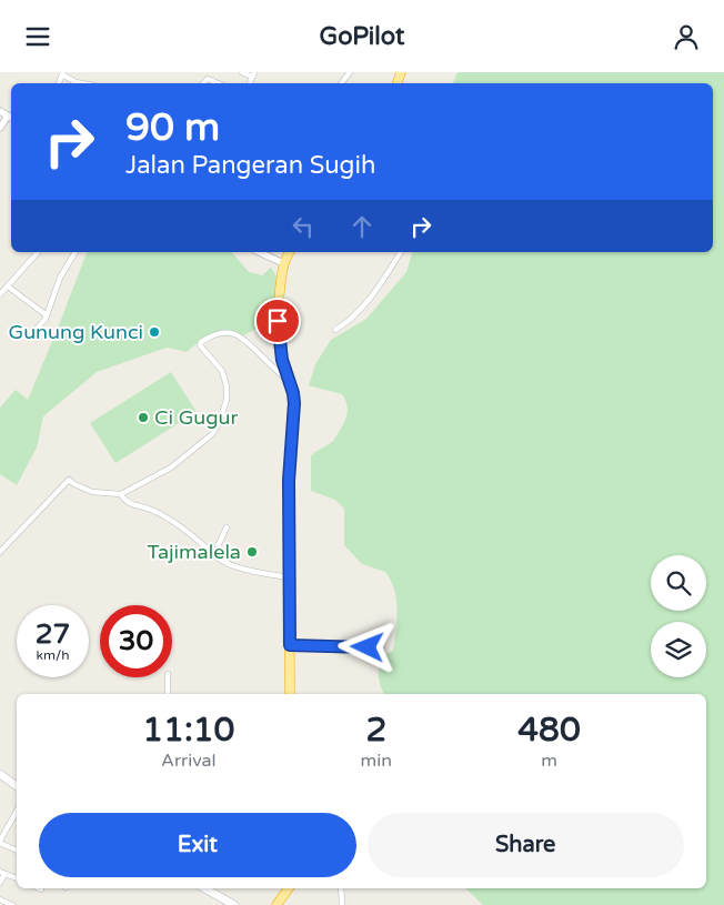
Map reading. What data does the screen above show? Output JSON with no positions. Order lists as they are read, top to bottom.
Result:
{
  "places": ["Gunung Kunci", "Ci Gugur", "Tajimalela"],
  "page": {
    "header": "GoPilot",
    "turn": ["90 m", "Jalan Pangeran Sugih"],
    "speed": "27 km/h",
    "limit": "30",
    "eta": [
      "11:10",
      "Arrival",
      "2",
      "min",
      "480",
      "m"
    ],
    "buttons": ["Exit", "Share"]
  }
}
